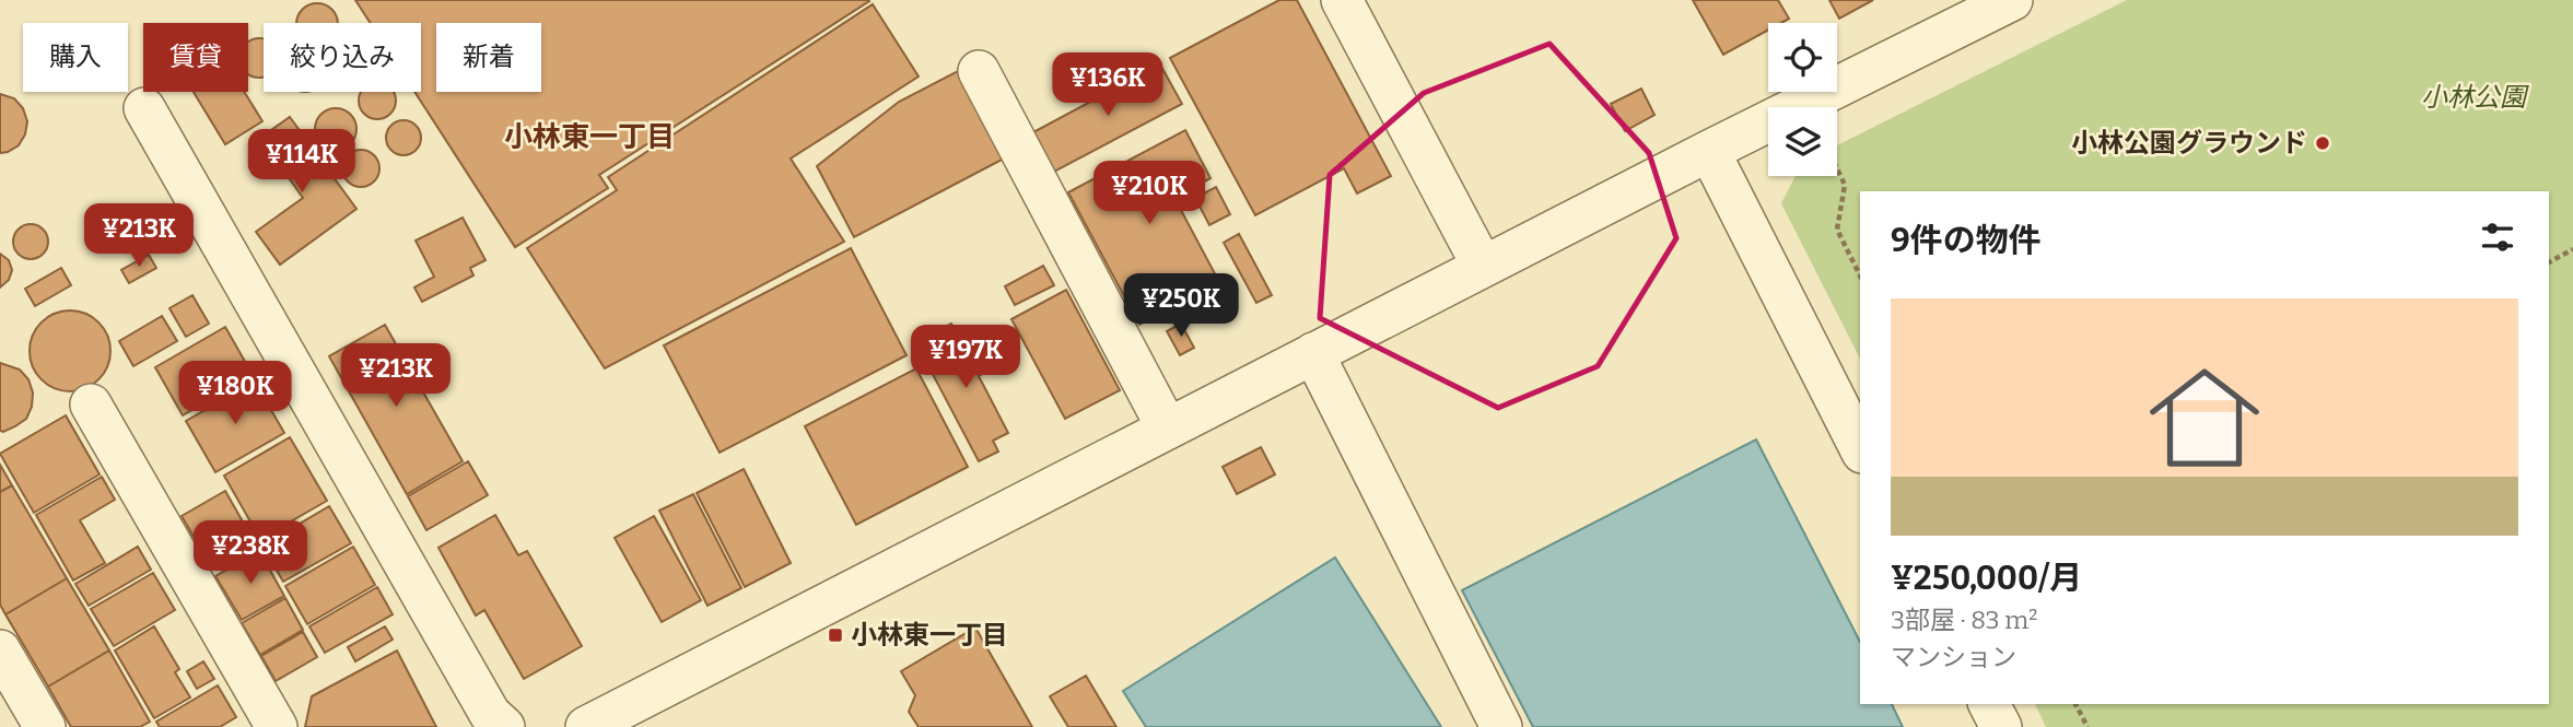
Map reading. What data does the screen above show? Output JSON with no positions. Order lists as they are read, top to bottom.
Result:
{
  "districts": ["小林東一丁目"],
  "parks": ["小林公園"],
  "places": {
    "other": ["小林公園グラウンド"],
    "transit": ["小林東一丁目"]
  },
  "page": {
    "chip": [
      "購入",
      "賃貸",
      "絞り込み",
      "新着"
    ],
    "price": [
      "¥136K",
      "¥114K",
      "¥210K",
      "¥213K",
      "¥250K",
      "¥197K",
      "¥213K",
      "¥180K",
      "¥238K"
    ],
    "heading": "9件の物件",
    "list": [
      {
        "name": "¥250,000/月",
        "note": "3部屋 · 83 m² · マンション"
      }
    ]
  }
}
